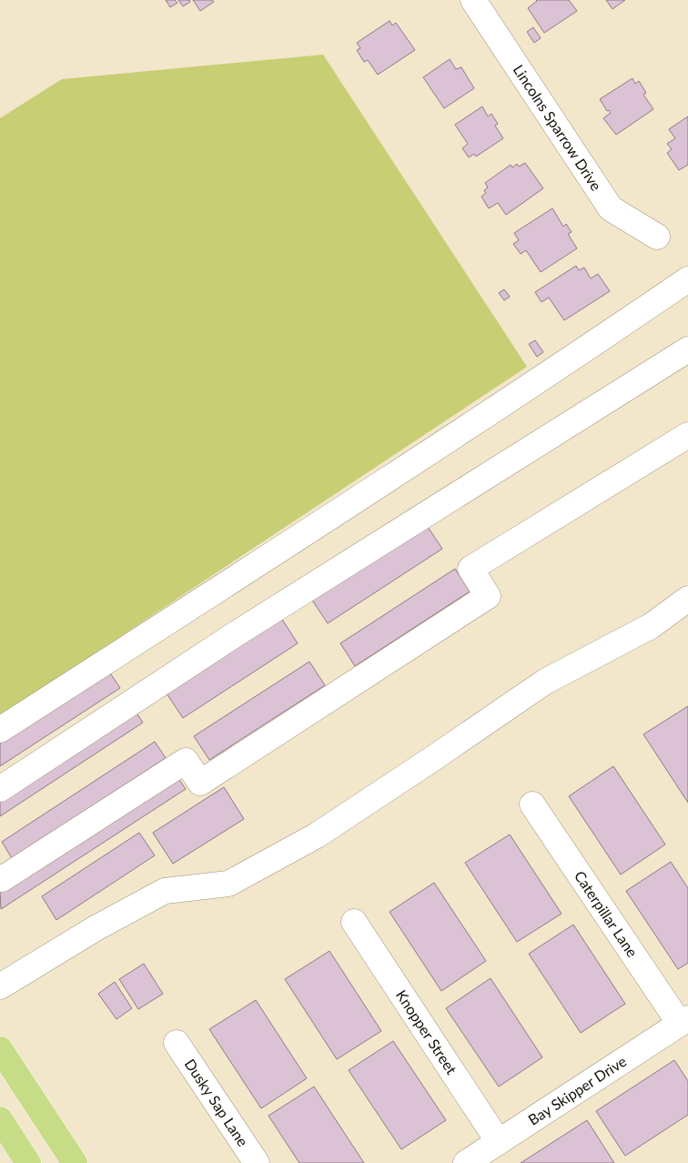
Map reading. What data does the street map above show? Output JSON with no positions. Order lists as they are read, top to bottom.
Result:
{
  "streets": {
    "street": [
      "Lincolns Sparrow Drive",
      "Caterpillar Lane",
      "Knopper Street",
      "Bay Skipper Drive",
      "Dusky Sap Lane"
    ]
  },
  "crossings": [
    ["Caterpillar Lane", "Bay Skipper Drive"],
    ["Knopper Street", "Bay Skipper Drive"]
  ]
}
